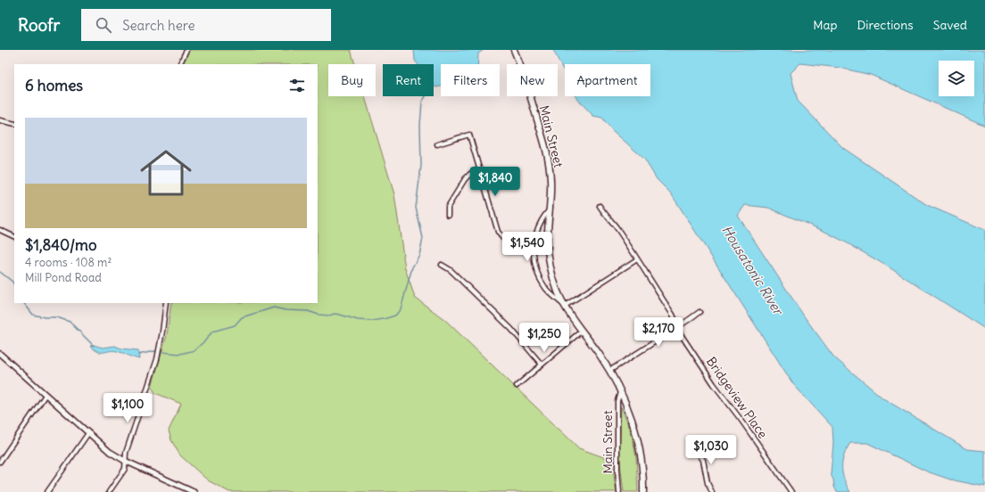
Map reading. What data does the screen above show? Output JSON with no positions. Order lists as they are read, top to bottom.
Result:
{
  "streets": {
    "main road": ["Main Street"],
    "street": ["Bridgeview Place"]
  },
  "water": ["Housatonic River"],
  "page": {
    "header": "Roofr",
    "search": "Search here",
    "nav": ["Map", "Directions", "Saved"],
    "chip": [
      "Buy",
      "Rent",
      "Filters",
      "New",
      "Apartment"
    ],
    "heading": "6 homes",
    "list": [
      {
        "name": "$1,840/mo",
        "note": "4 rooms · 108 m² · Mill Pond Road"
      }
    ],
    "price": [
      "$1,840",
      "$1,540",
      "$2,170",
      "$1,250",
      "$1,100",
      "$1,030"
    ]
  }
}
